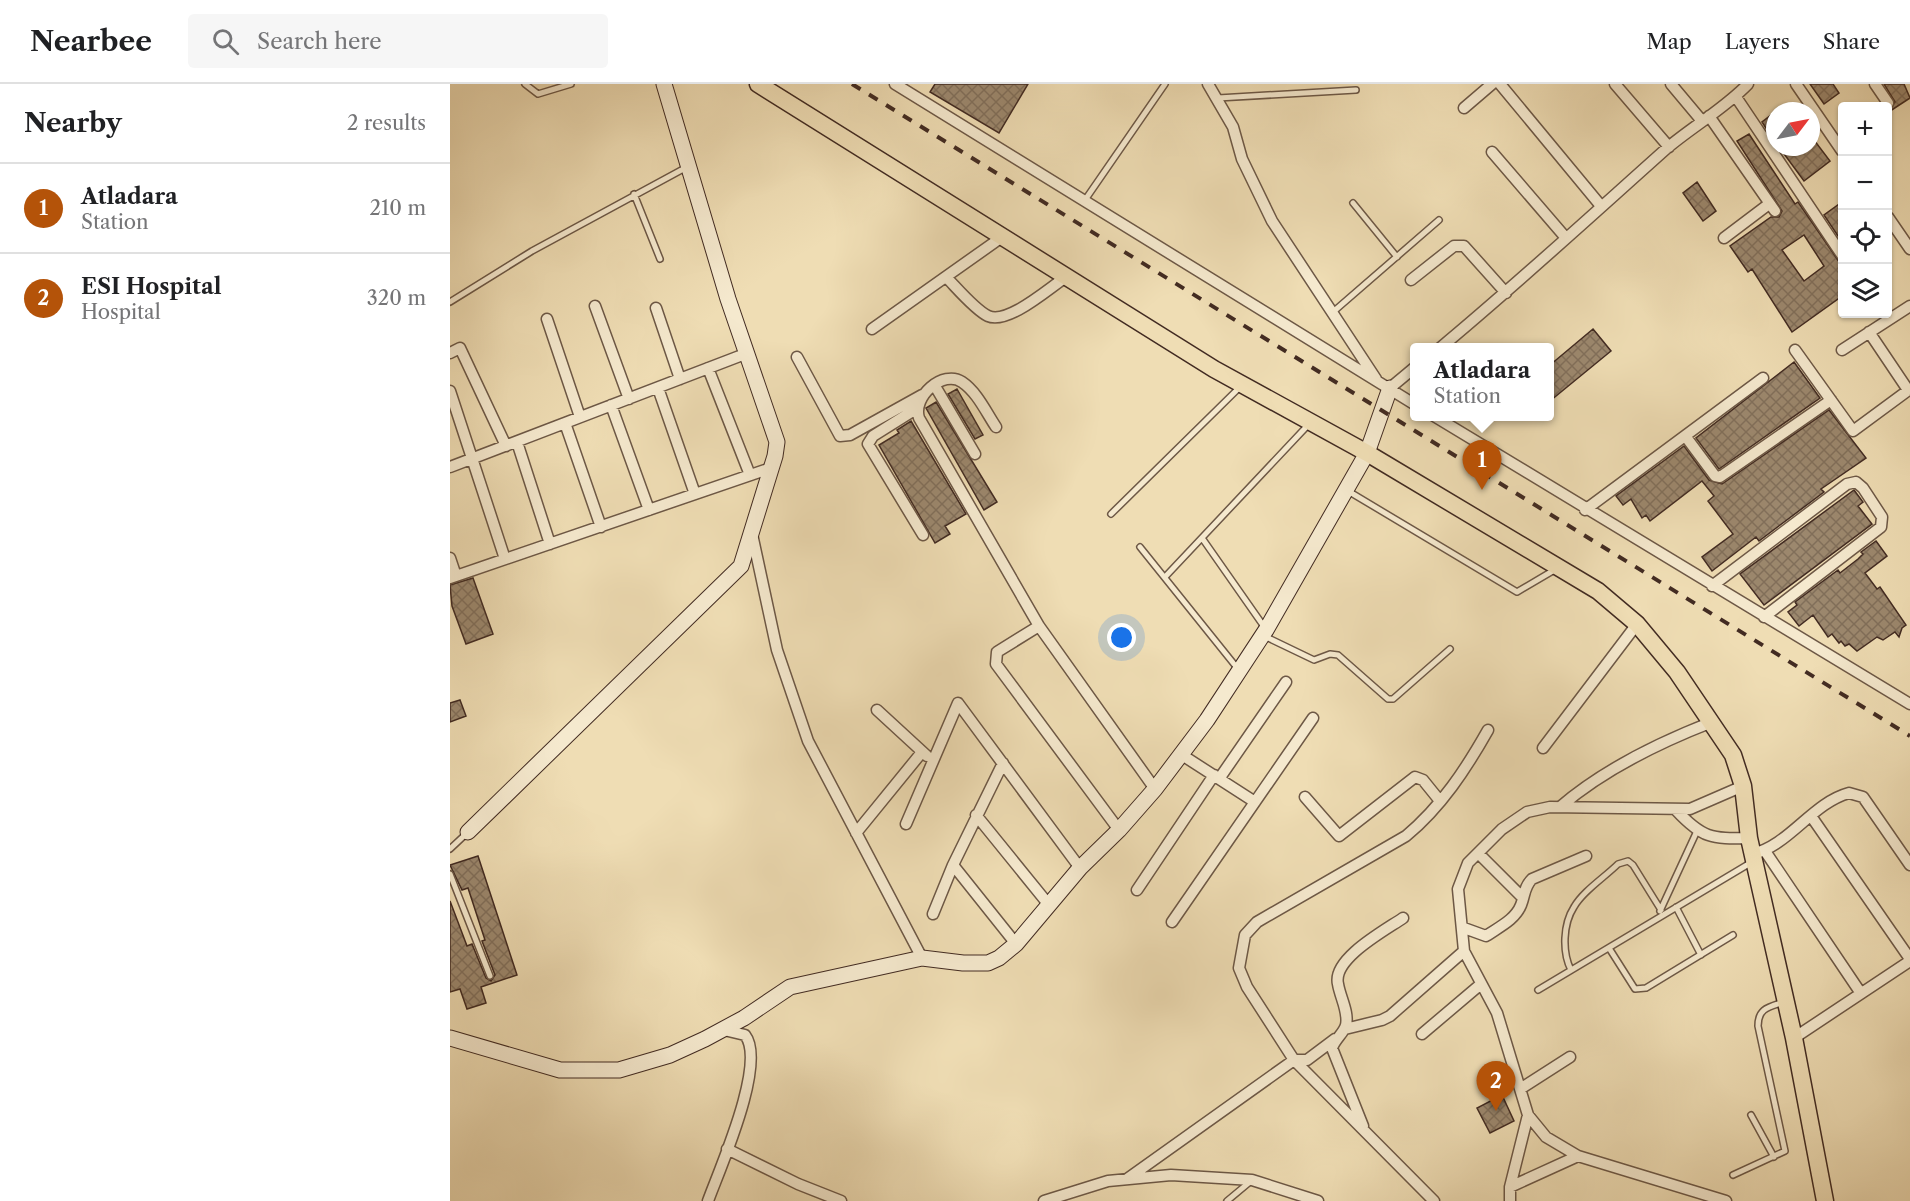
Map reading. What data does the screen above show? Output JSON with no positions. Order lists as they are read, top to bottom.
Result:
{
  "north": "top right",
  "page": {
    "header": "Nearbee",
    "search": "Search here",
    "nav": ["Map", "Layers", "Share"],
    "heading": ["Nearby", "2 results"],
    "map_buttons": ["+", "−"],
    "list": [
      {
        "mark": "1",
        "name": "Atladara",
        "note": "Station",
        "value": "210 m"
      },
      {
        "mark": "2",
        "name": "ESI Hospital",
        "note": "Hospital",
        "value": "320 m"
      }
    ],
    "popup": ["Atladara", "Station"],
    "pins": ["1", "2"]
  }
}
